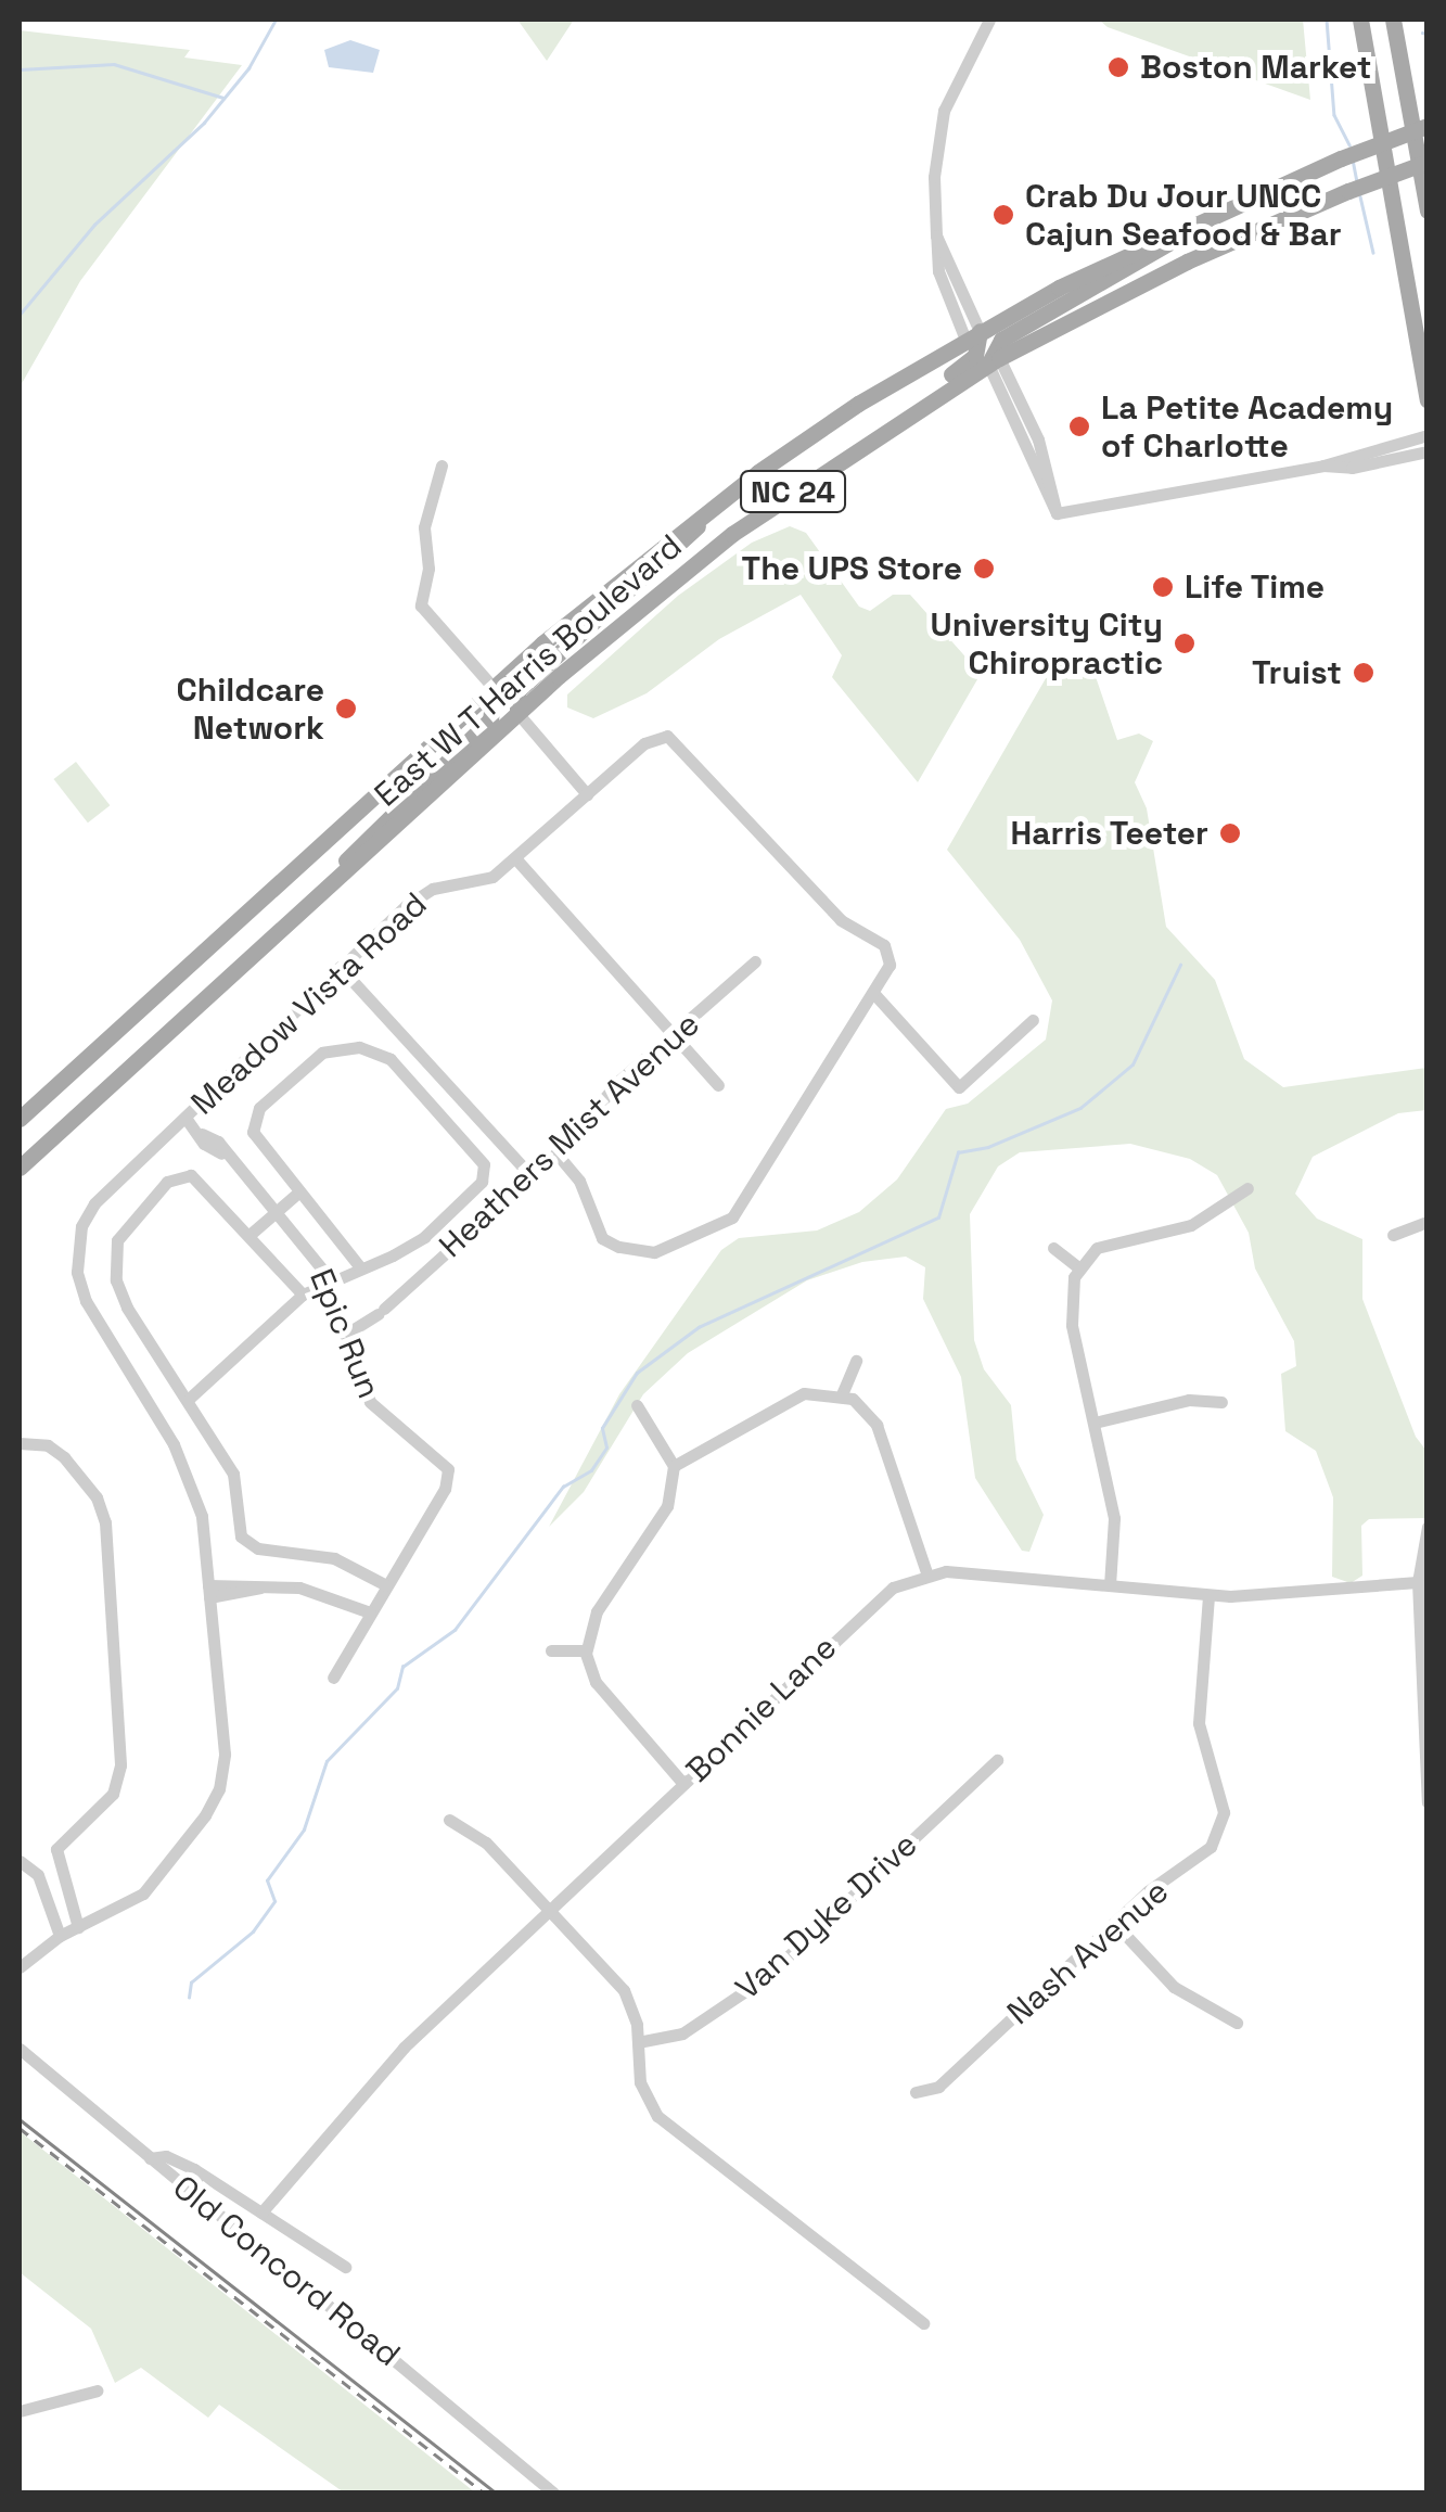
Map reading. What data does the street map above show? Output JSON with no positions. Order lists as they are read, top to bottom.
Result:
{
  "streets": {
    "main road": ["NC 24", "East W T Harris Boulevard"],
    "street": [
      "Meadow Vista Road",
      "Heathers Mist Avenue",
      "Epic Run",
      "Bonnie Lane",
      "Van Dyke Drive",
      "Nash Avenue",
      "Old Concord Road"
    ]
  },
  "crossings": [
    ["Meadow Vista Road", "Heathers Mist Avenue"],
    ["Meadow Vista Road", "Epic Run"],
    ["Heathers Mist Avenue", "Epic Run"]
  ],
  "places": [
    "Boston Market",
    "Crab Du Jour UNCC Cajun Seafood & Bar",
    "La Petite Academy of Charlotte",
    "The UPS Store",
    "Life Time",
    "University City Chiropractic",
    "Truist",
    "Childcare Network",
    "Harris Teeter"
  ]
}
